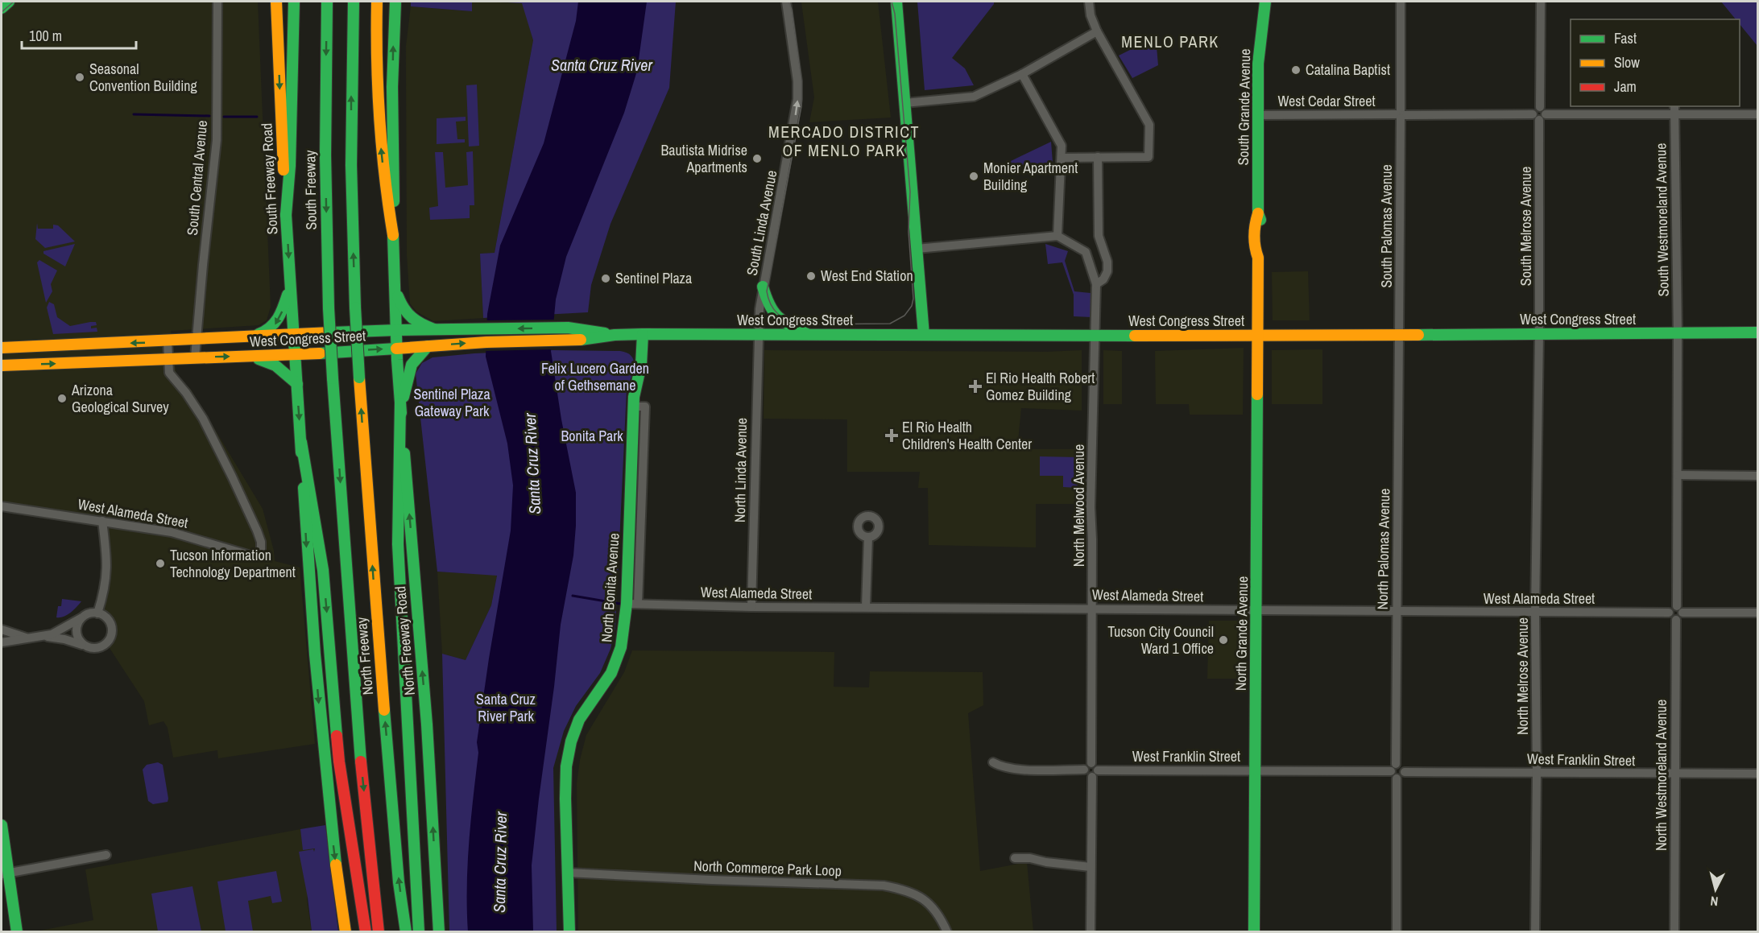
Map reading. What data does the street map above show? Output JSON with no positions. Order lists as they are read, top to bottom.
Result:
{
  "streets": {
    "main road": [
      "South Grande Avenue",
      "South Freeway Road",
      "South Freeway",
      "West Congress Street",
      "North Bonita Avenue",
      "North Grande Avenue",
      "North Freeway Road",
      "North Freeway"
    ],
    "street": [
      "West Cedar Street",
      "South Central Avenue",
      "South Westmoreland Avenue",
      "South Linda Avenue",
      "South Palomas Avenue",
      "South Melrose Avenue",
      "North Linda Avenue",
      "North Melwood Avenue",
      "West Alameda Street",
      "North Palomas Avenue",
      "North Melrose Avenue",
      "West Franklin Street",
      "North Westmoreland Avenue",
      "North Commerce Park Loop"
    ]
  },
  "crossings": [
    ["West Cedar Street", "South Grande Avenue"],
    ["West Cedar Street", "South Westmoreland Avenue"],
    ["West Cedar Street", "South Palomas Avenue"],
    ["West Cedar Street", "South Melrose Avenue"],
    ["South Grande Avenue", "West Congress Street"],
    ["South Grande Avenue", "North Grande Avenue"],
    ["South Central Avenue", "West Congress Street"],
    ["South Freeway Road", "West Congress Street"],
    ["South Freeway", "North Freeway"],
    ["South Westmoreland Avenue", "West Congress Street"],
    ["South Linda Avenue", "West Congress Street"],
    ["South Linda Avenue", "North Linda Avenue"],
    ["South Palomas Avenue", "West Congress Street"],
    ["South Palomas Avenue", "North Palomas Avenue"],
    ["South Melrose Avenue", "West Congress Street"],
    ["South Melrose Avenue", "North Melrose Avenue"],
    ["West Congress Street", "North Linda Avenue"],
    ["West Congress Street", "North Melwood Avenue"],
    ["West Congress Street", "West Alameda Street"],
    ["West Congress Street", "North Palomas Avenue"],
    ["West Congress Street", "North Bonita Avenue"],
    ["West Congress Street", "North Grande Avenue"],
    ["West Congress Street", "North Freeway Road"],
    ["West Congress Street", "North Melrose Avenue"],
    ["North Linda Avenue", "West Alameda Street"],
    ["North Melwood Avenue", "West Alameda Street"],
    ["North Melwood Avenue", "West Franklin Street"],
    ["West Alameda Street", "North Palomas Avenue"],
    ["West Alameda Street", "North Bonita Avenue"],
    ["West Alameda Street", "North Grande Avenue"],
    ["West Alameda Street", "North Melrose Avenue"],
    ["West Alameda Street", "North Westmoreland Avenue"],
    ["North Palomas Avenue", "West Franklin Street"],
    ["North Bonita Avenue", "North Commerce Park Loop"],
    ["North Grande Avenue", "West Franklin Street"],
    ["North Melrose Avenue", "West Franklin Street"],
    ["West Franklin Street", "North Westmoreland Avenue"]
  ],
  "one_way": ["South Linda Avenue"],
  "districts": ["MENLO PARK", "MERCADO DISTRICT OF MENLO PARK"],
  "water": ["Santa Cruz River"],
  "parks": [
    "Felix Lucero Garden of Gethsemane",
    "Sentinel Plaza Gateway Park",
    "Bonita Park",
    "Santa Cruz River Park"
  ],
  "places": {
    "other": [
      "Catalina Baptist",
      "Seasonal Convention Building",
      "Bautista Midrise Apartments",
      "Monier Apartment Building",
      "West End Station",
      "Sentinel Plaza",
      "Arizona Geological Survey",
      "Tucson Information Technology Department",
      "Tucson City Council Ward 1 Office"
    ],
    "health": ["El Rio Health Robert Gomez Building", "El Rio Health Children's Health Center"]
  },
  "legend": ["Fast", "Slow", "Jam"],
  "scale_bar": "100 m",
  "north": "bottom"
}
